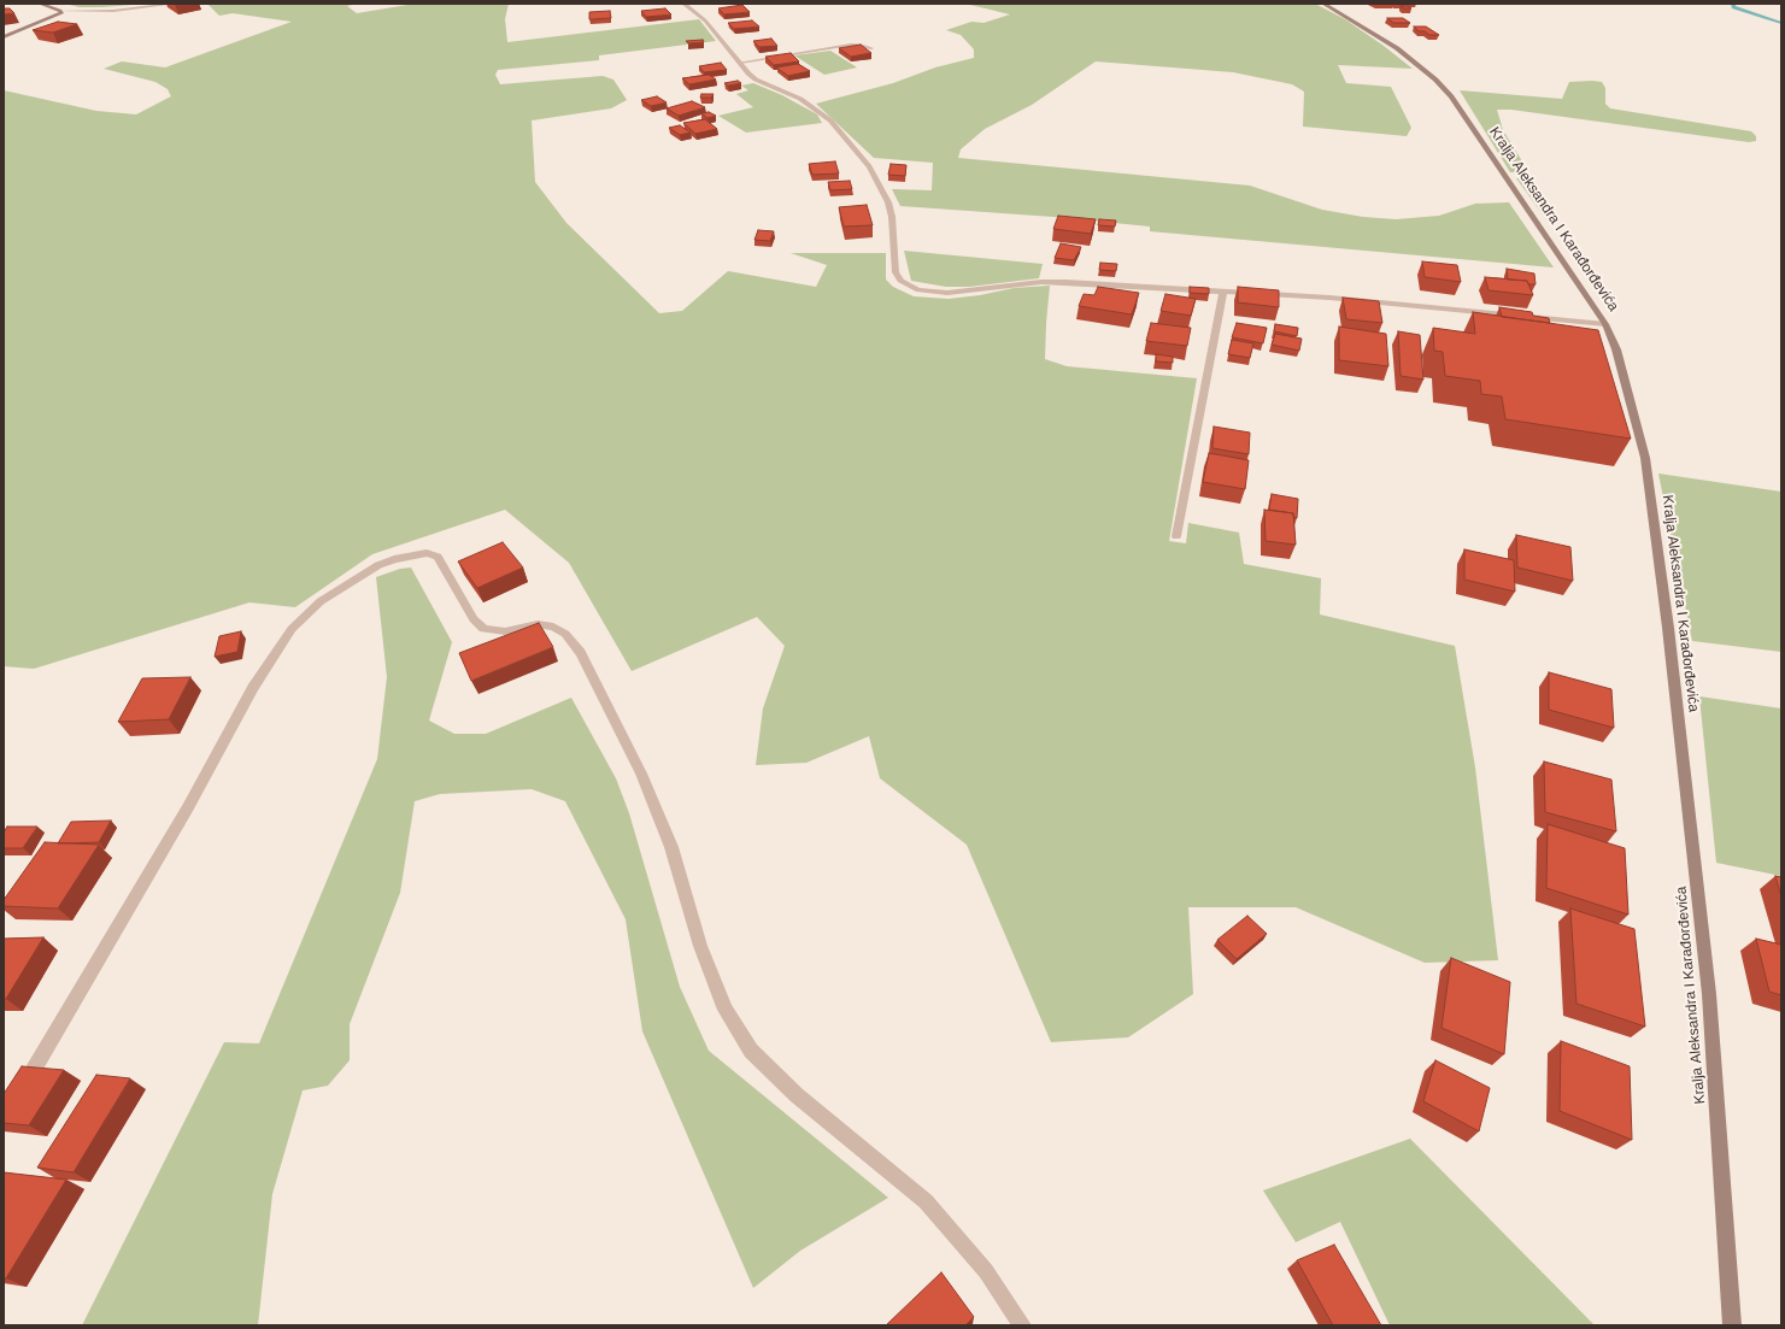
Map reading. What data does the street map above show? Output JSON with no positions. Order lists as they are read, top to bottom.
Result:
{
  "streets": {
    "street": ["Kralja Aleksandra I Karađorđevića"]
  }
}
